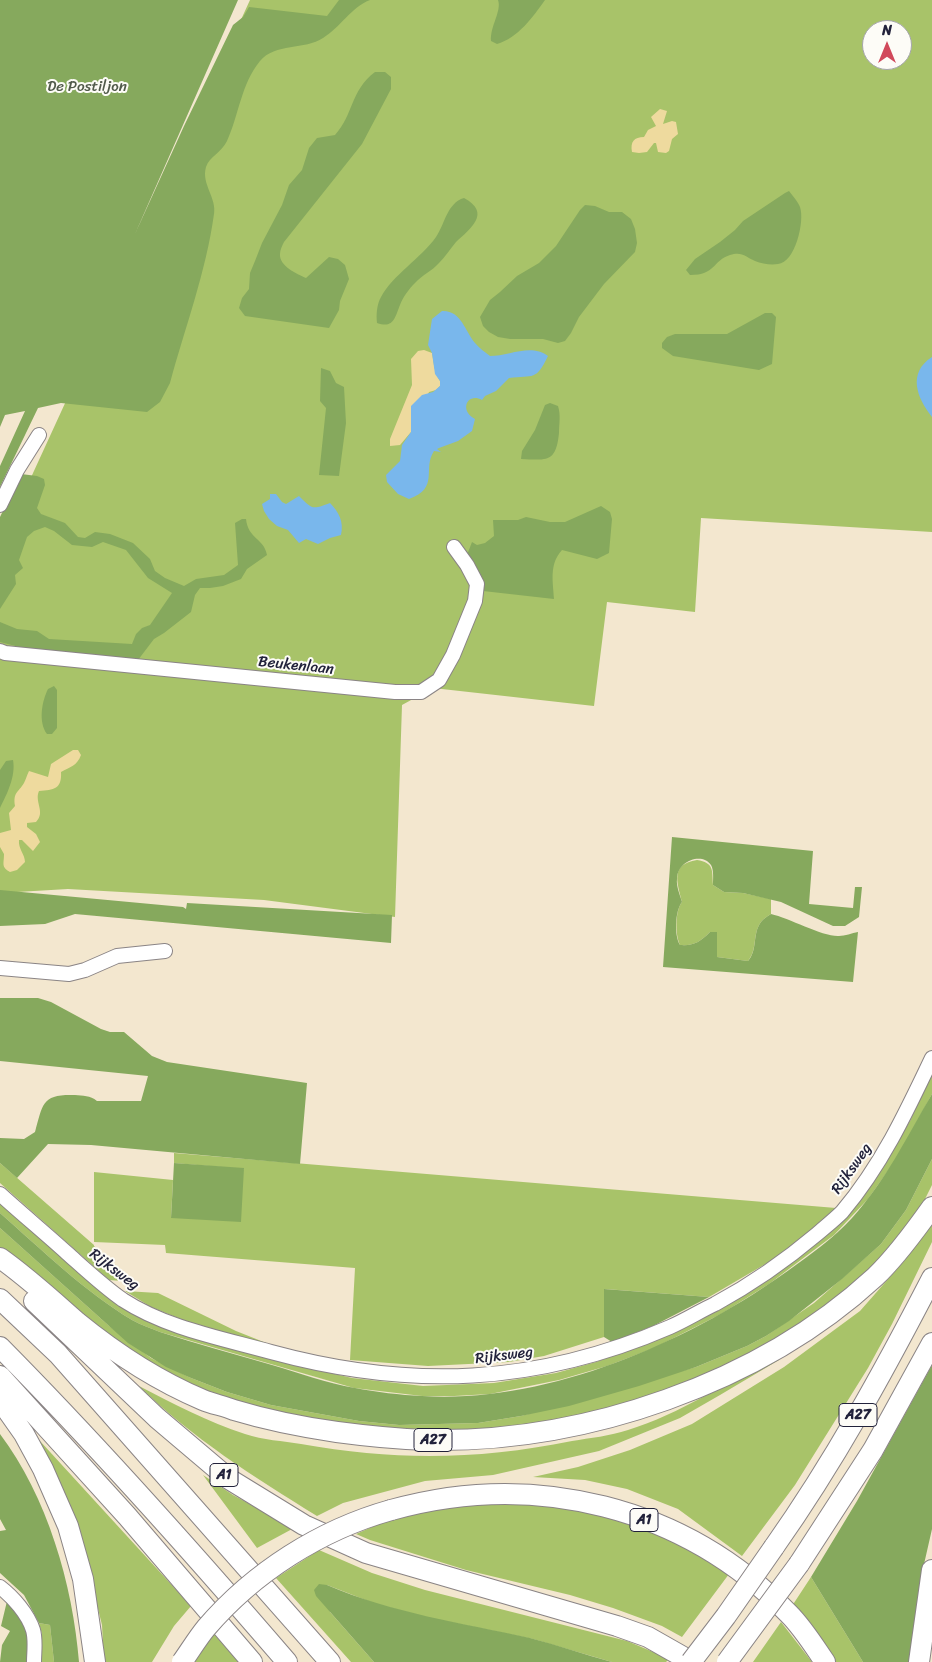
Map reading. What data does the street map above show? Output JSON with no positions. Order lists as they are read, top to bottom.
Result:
{
  "streets": {
    "highway": ["A27", "A1"],
    "street": ["Beukenlaan", "Rijksweg"]
  },
  "crossings": [
    ["A27", "A1"]
  ],
  "parks": ["De Postiljon"],
  "north": "top"
}
